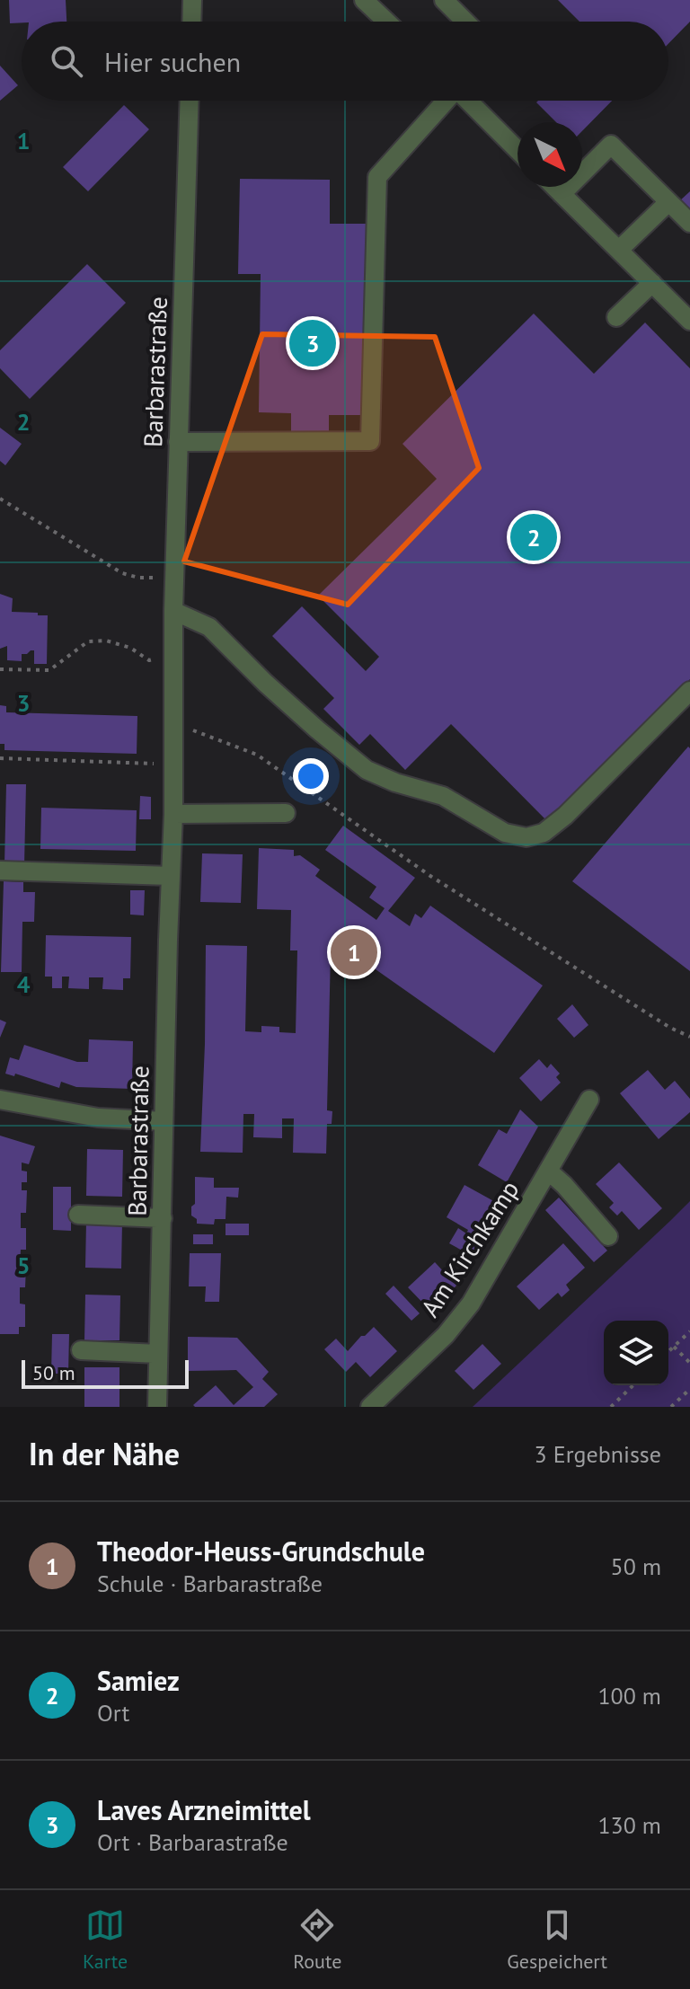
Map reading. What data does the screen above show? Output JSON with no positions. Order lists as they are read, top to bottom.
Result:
{
  "streets": {
    "street": ["Barbarastraße", "Am Kirchkamp"]
  },
  "scale_bar": "50 m",
  "north": "bottom right",
  "page": {
    "search": "Hier suchen",
    "pins": ["3", "2", "1"],
    "scale": "50 m",
    "heading": ["In der Nähe", "3 Ergebnisse"],
    "list": [
      {
        "mark": "1",
        "name": "Theodor-Heuss-Grundschule",
        "note": "Schule · Barbarastraße",
        "value": "50 m"
      },
      {
        "mark": "2",
        "name": "Samiez",
        "note": "Ort",
        "value": "100 m"
      },
      {
        "mark": "3",
        "name": "Laves Arzneimittel",
        "note": "Ort · Barbarastraße",
        "value": "130 m"
      }
    ],
    "nav": ["Karte", "Route", "Gespeichert"]
  },
  "grid": {
    "rows": [
      "1",
      "2",
      "3",
      "4",
      "5"
    ]
  }
}
